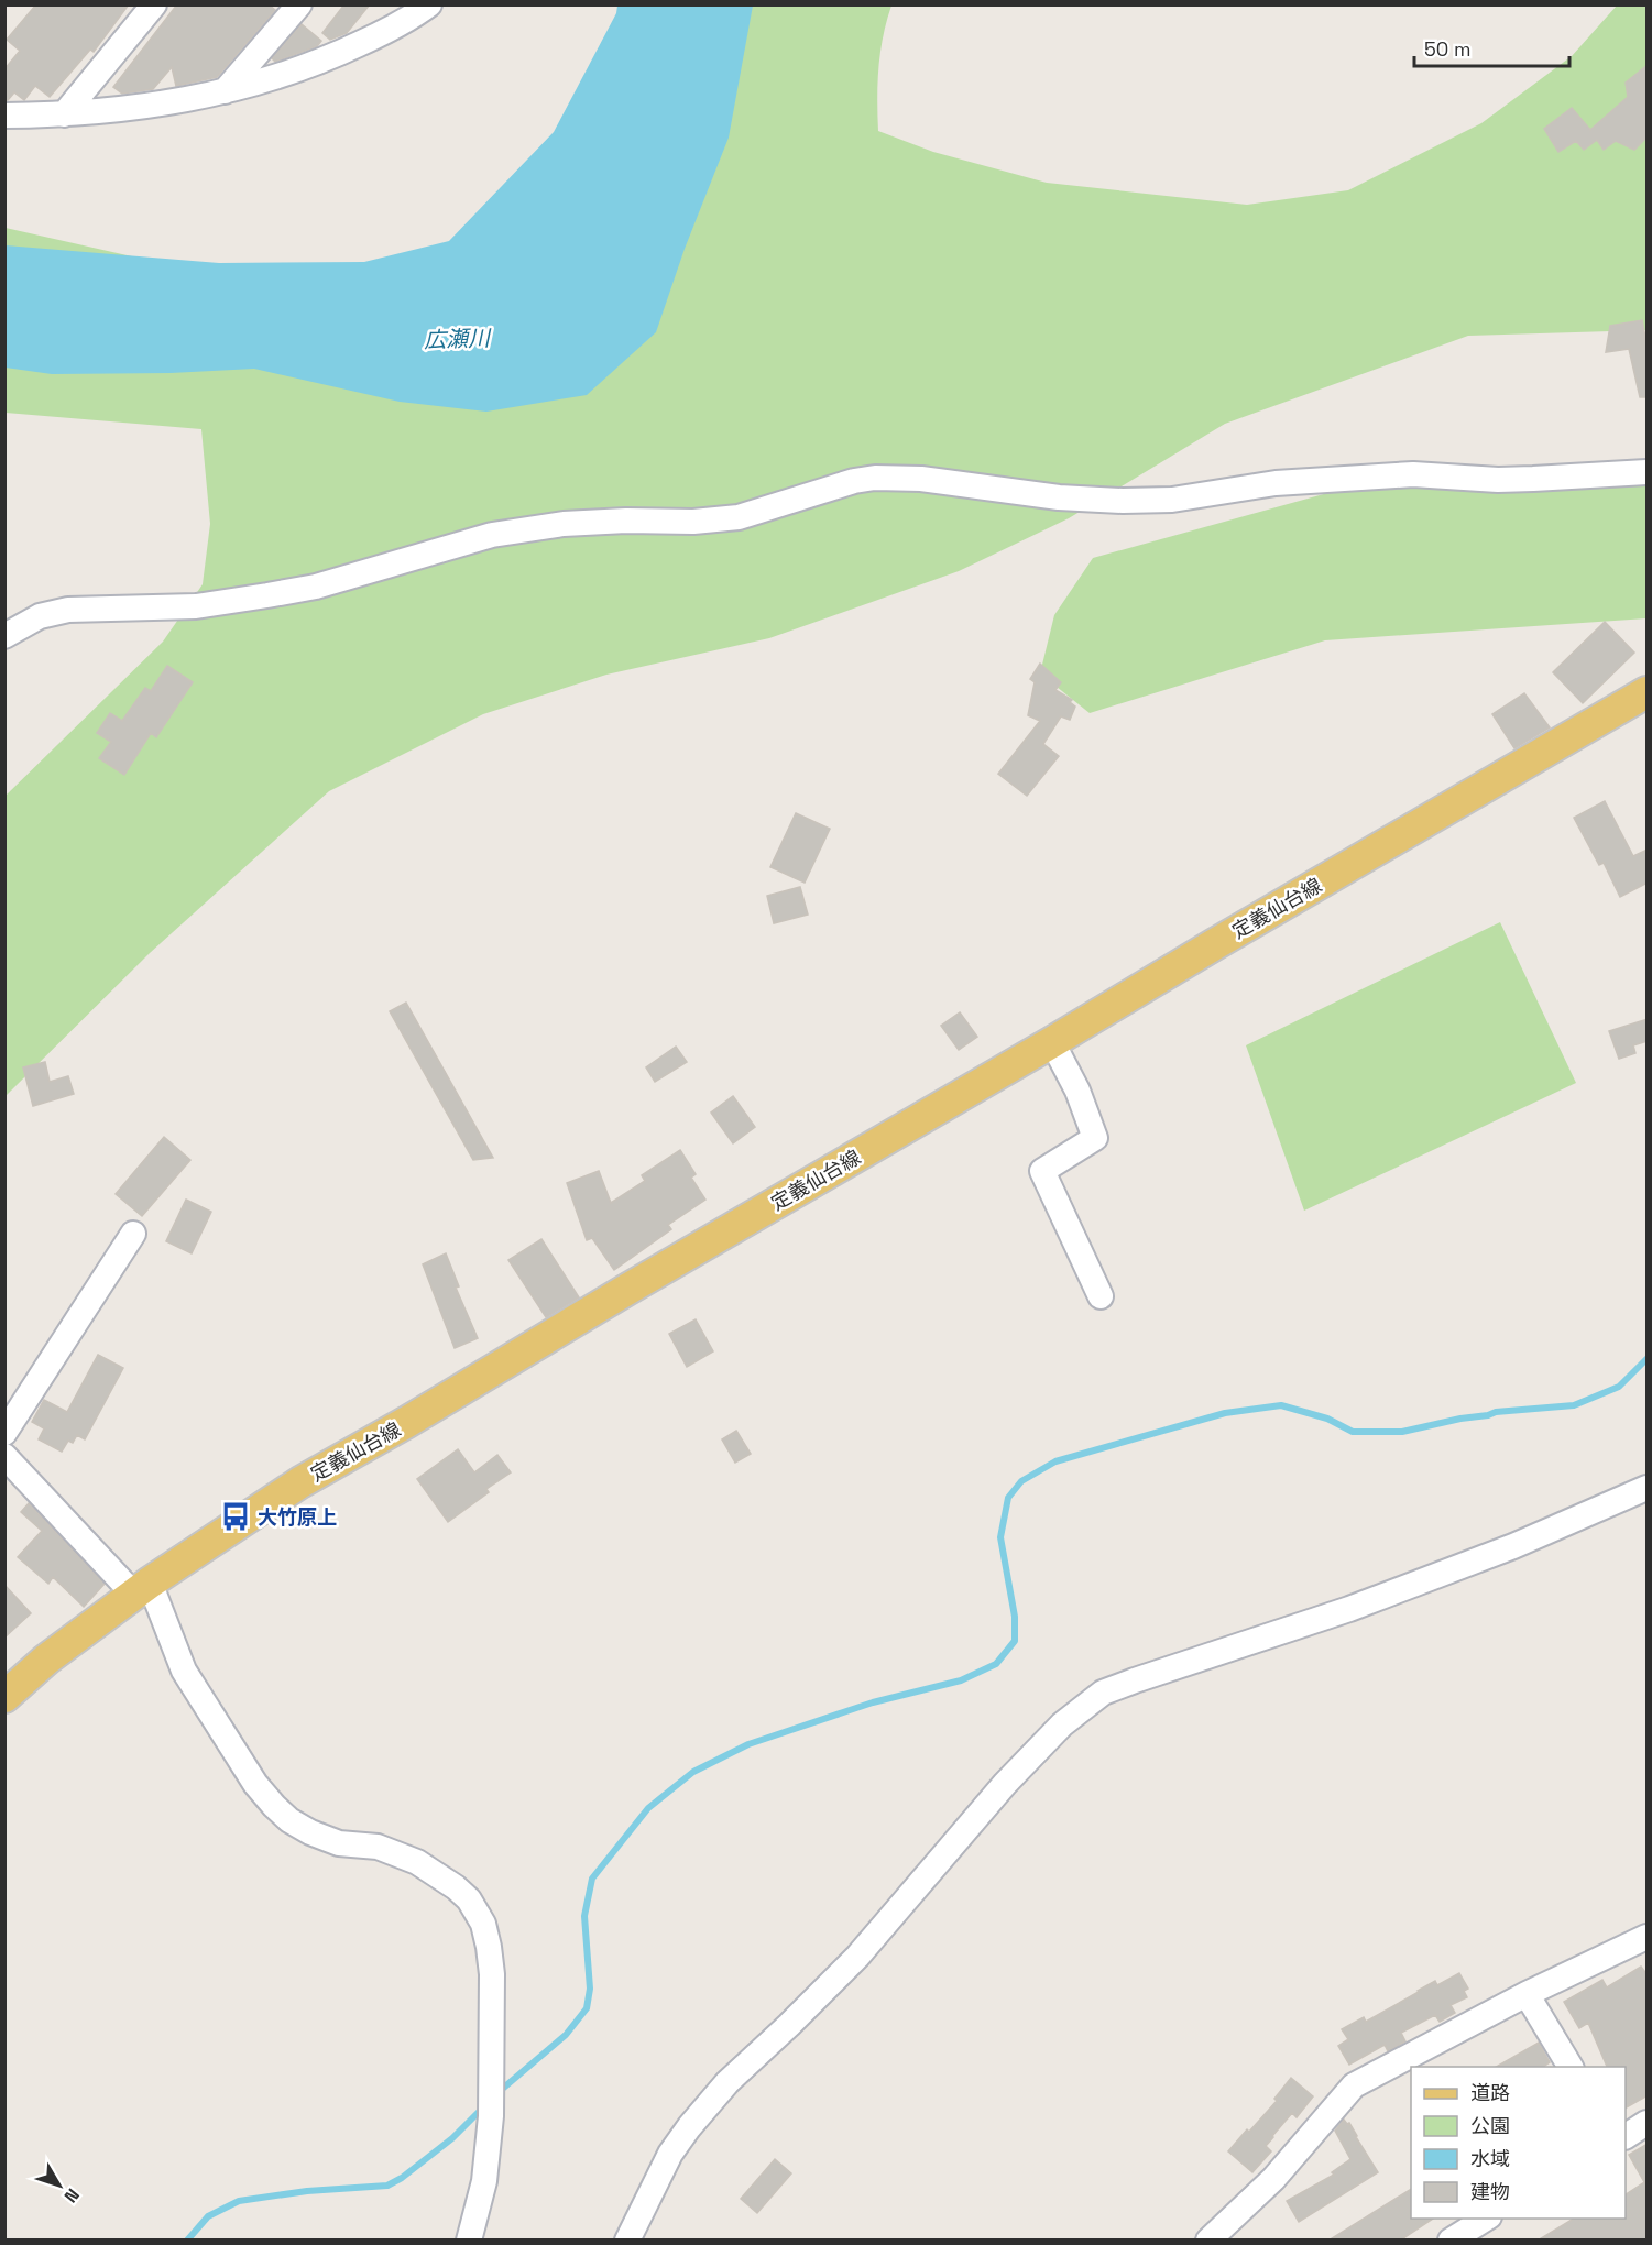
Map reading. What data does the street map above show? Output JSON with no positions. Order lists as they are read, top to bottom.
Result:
{
  "streets": {
    "main road": ["定義仙台線"]
  },
  "water": ["広瀬川"],
  "places": {
    "bus stop": ["大竹原上"]
  },
  "legend": [
    "道路",
    "公園",
    "水域",
    "建物"
  ],
  "scale_bar": "50 m",
  "north": "bottom right"
}
